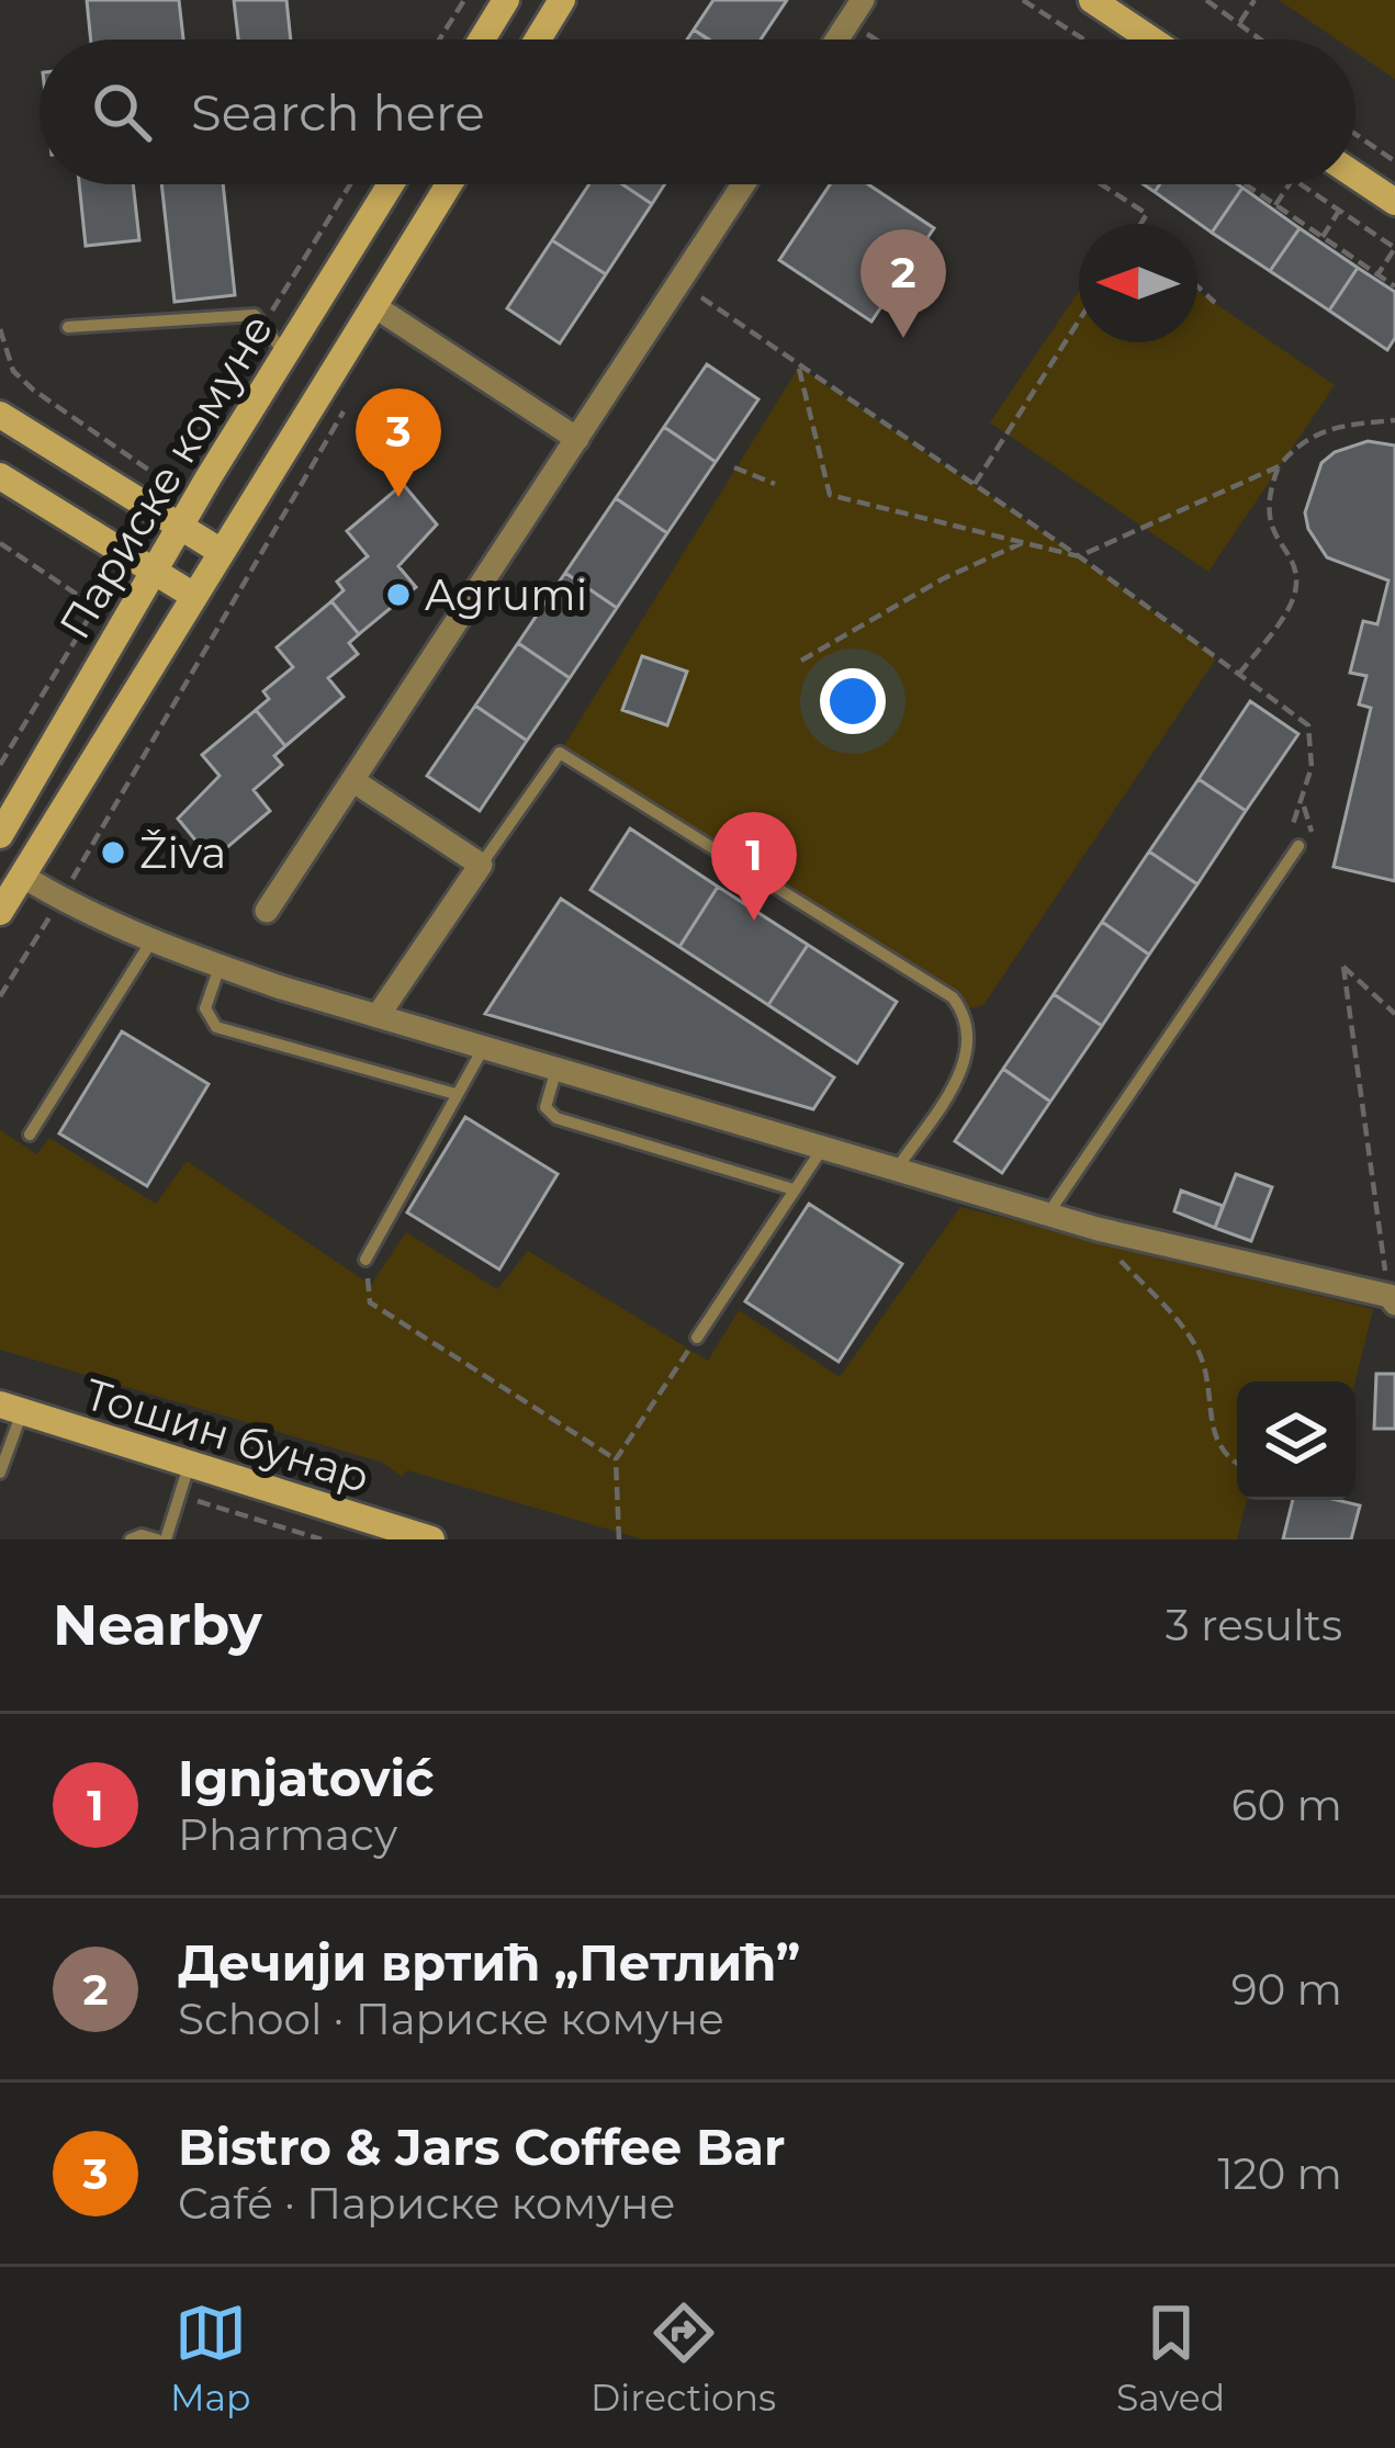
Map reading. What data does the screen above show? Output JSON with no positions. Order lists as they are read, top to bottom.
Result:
{
  "streets": {
    "main road": ["Париске комуне", "Тошин бунар"]
  },
  "places": ["Agrumi", "Živa"],
  "north": "left",
  "page": {
    "search": "Search here",
    "pins": ["2", "3", "1"],
    "heading": ["Nearby", "3 results"],
    "list": [
      {
        "mark": "1",
        "name": "Ignjatović",
        "note": "Pharmacy",
        "value": "60 m"
      },
      {
        "mark": "2",
        "name": "Дечији вртић „Петлић”",
        "note": "School · Париске комуне",
        "value": "90 m"
      },
      {
        "mark": "3",
        "name": "Bistro & Jars Coffee Bar",
        "note": "Café · Париске комуне",
        "value": "120 m"
      }
    ],
    "nav": ["Map", "Directions", "Saved"]
  }
}
